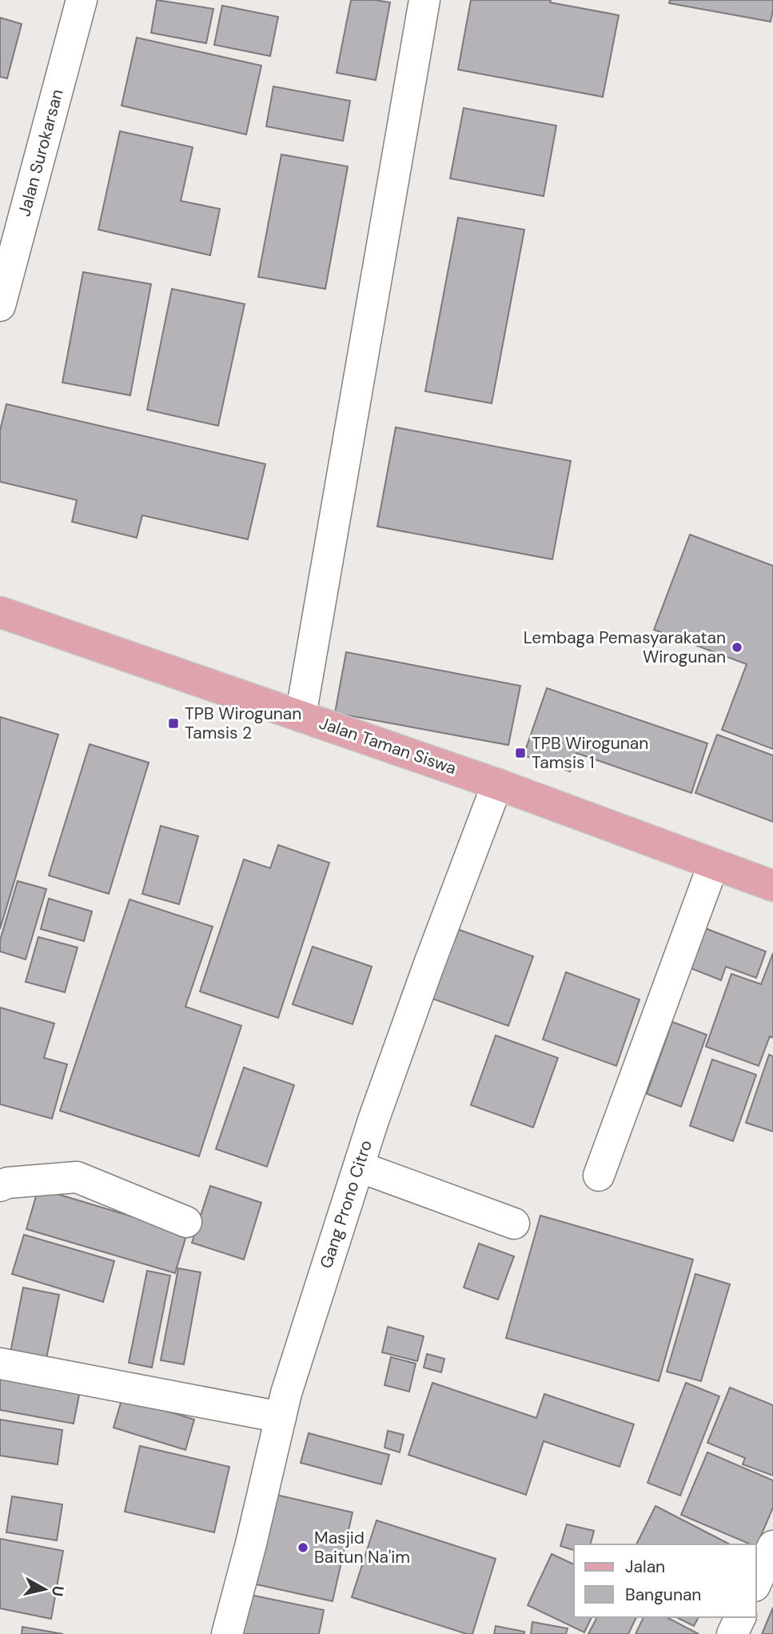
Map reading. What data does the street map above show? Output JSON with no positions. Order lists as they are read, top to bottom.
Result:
{
  "streets": {
    "main road": ["Jalan Taman Siswa"],
    "street": ["Jalan Surokarsan", "Gang Prono Citro"]
  },
  "crossings": [
    ["Jalan Taman Siswa", "Gang Prono Citro"]
  ],
  "places": {
    "other": ["Lembaga Pemasyarakatan Wirogunan", "Masjid Baitun Na'im"],
    "transit": ["TPB Wirogunan Tamsis 2", "TPB Wirogunan Tamsis 1"]
  },
  "legend": ["Jalan", "Bangunan"],
  "north": "right"
}
